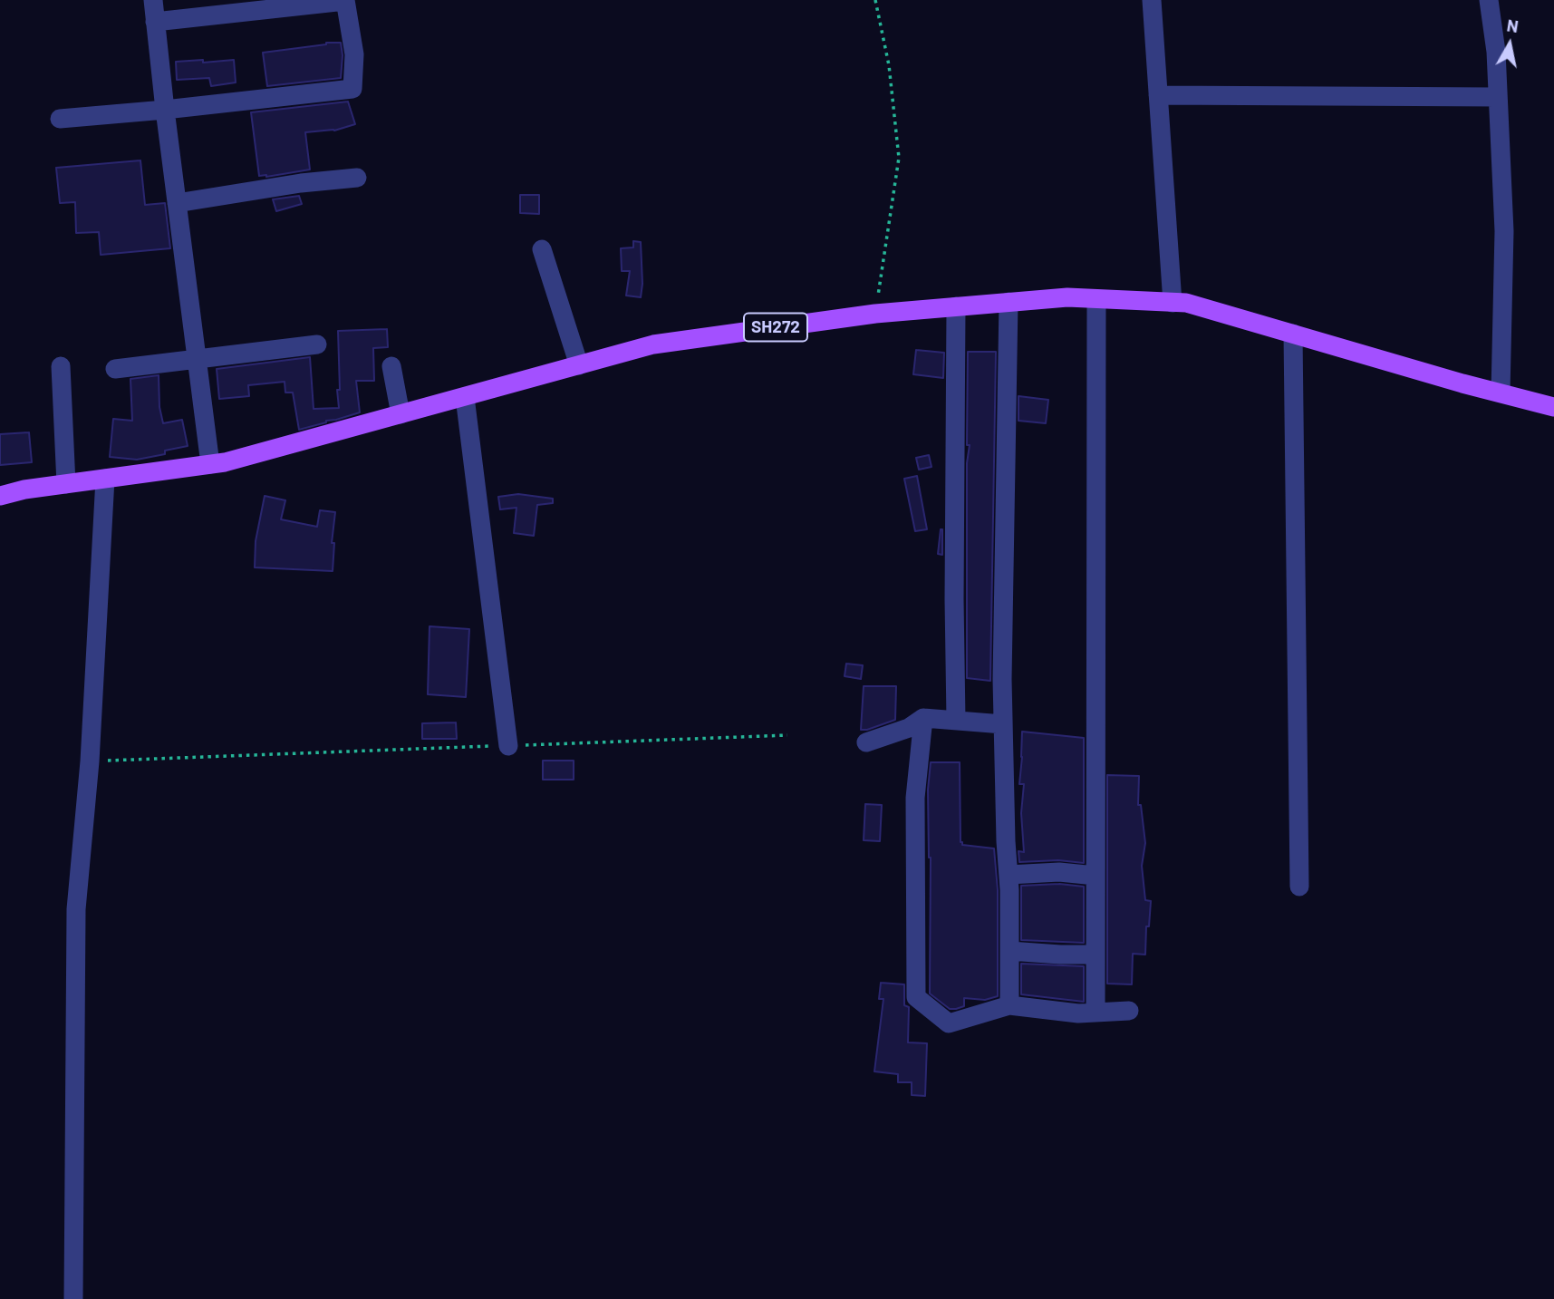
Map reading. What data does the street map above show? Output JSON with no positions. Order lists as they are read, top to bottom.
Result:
{
  "streets": {
    "main road": ["SH272"]
  },
  "north": "top"
}
